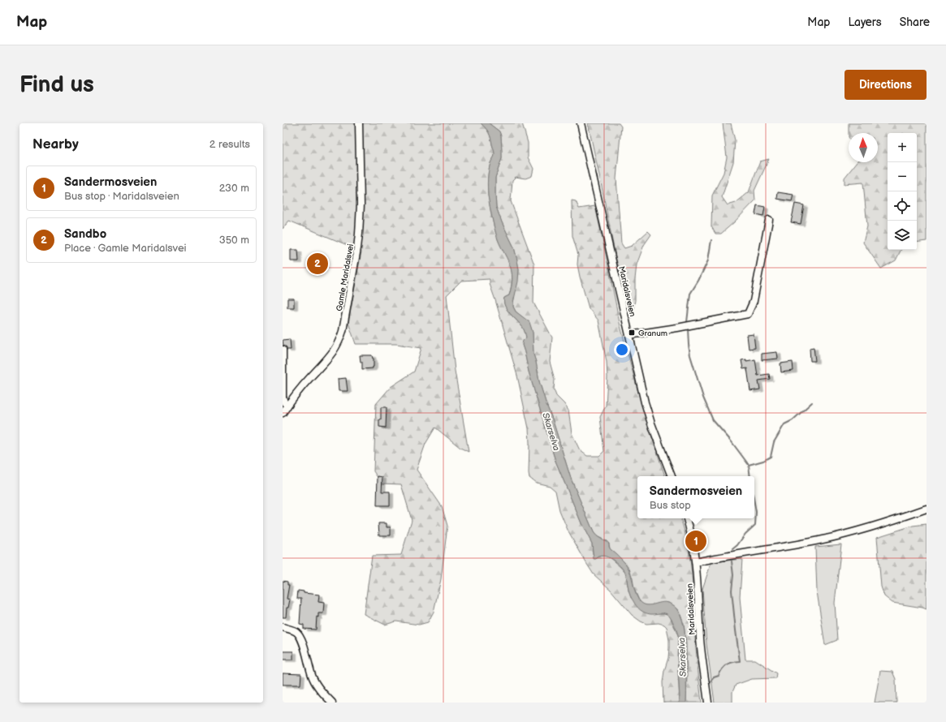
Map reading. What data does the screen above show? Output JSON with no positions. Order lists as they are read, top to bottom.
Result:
{
  "streets": {
    "street": ["Gamle Maridalsvei", "Maridalsveien"]
  },
  "water": ["Skarselva"],
  "places": {
    "transit": ["Granum"]
  },
  "north": "top",
  "page": {
    "header": "Map",
    "nav": ["Map", "Layers", "Share"],
    "buttons": "Directions",
    "title": "Find us",
    "heading": ["Nearby", "2 results"],
    "map_buttons": ["+", "−"],
    "list": [
      {
        "mark": "1",
        "name": "Sandermosveien",
        "note": "Bus stop · Maridalsveien",
        "value": "230 m"
      },
      {
        "mark": "2",
        "name": "Sandbo",
        "note": "Place · Gamle Maridalsvei",
        "value": "350 m"
      }
    ],
    "pins": ["2", "1"],
    "popup": ["Sandermosveien", "Bus stop"]
  }
}
